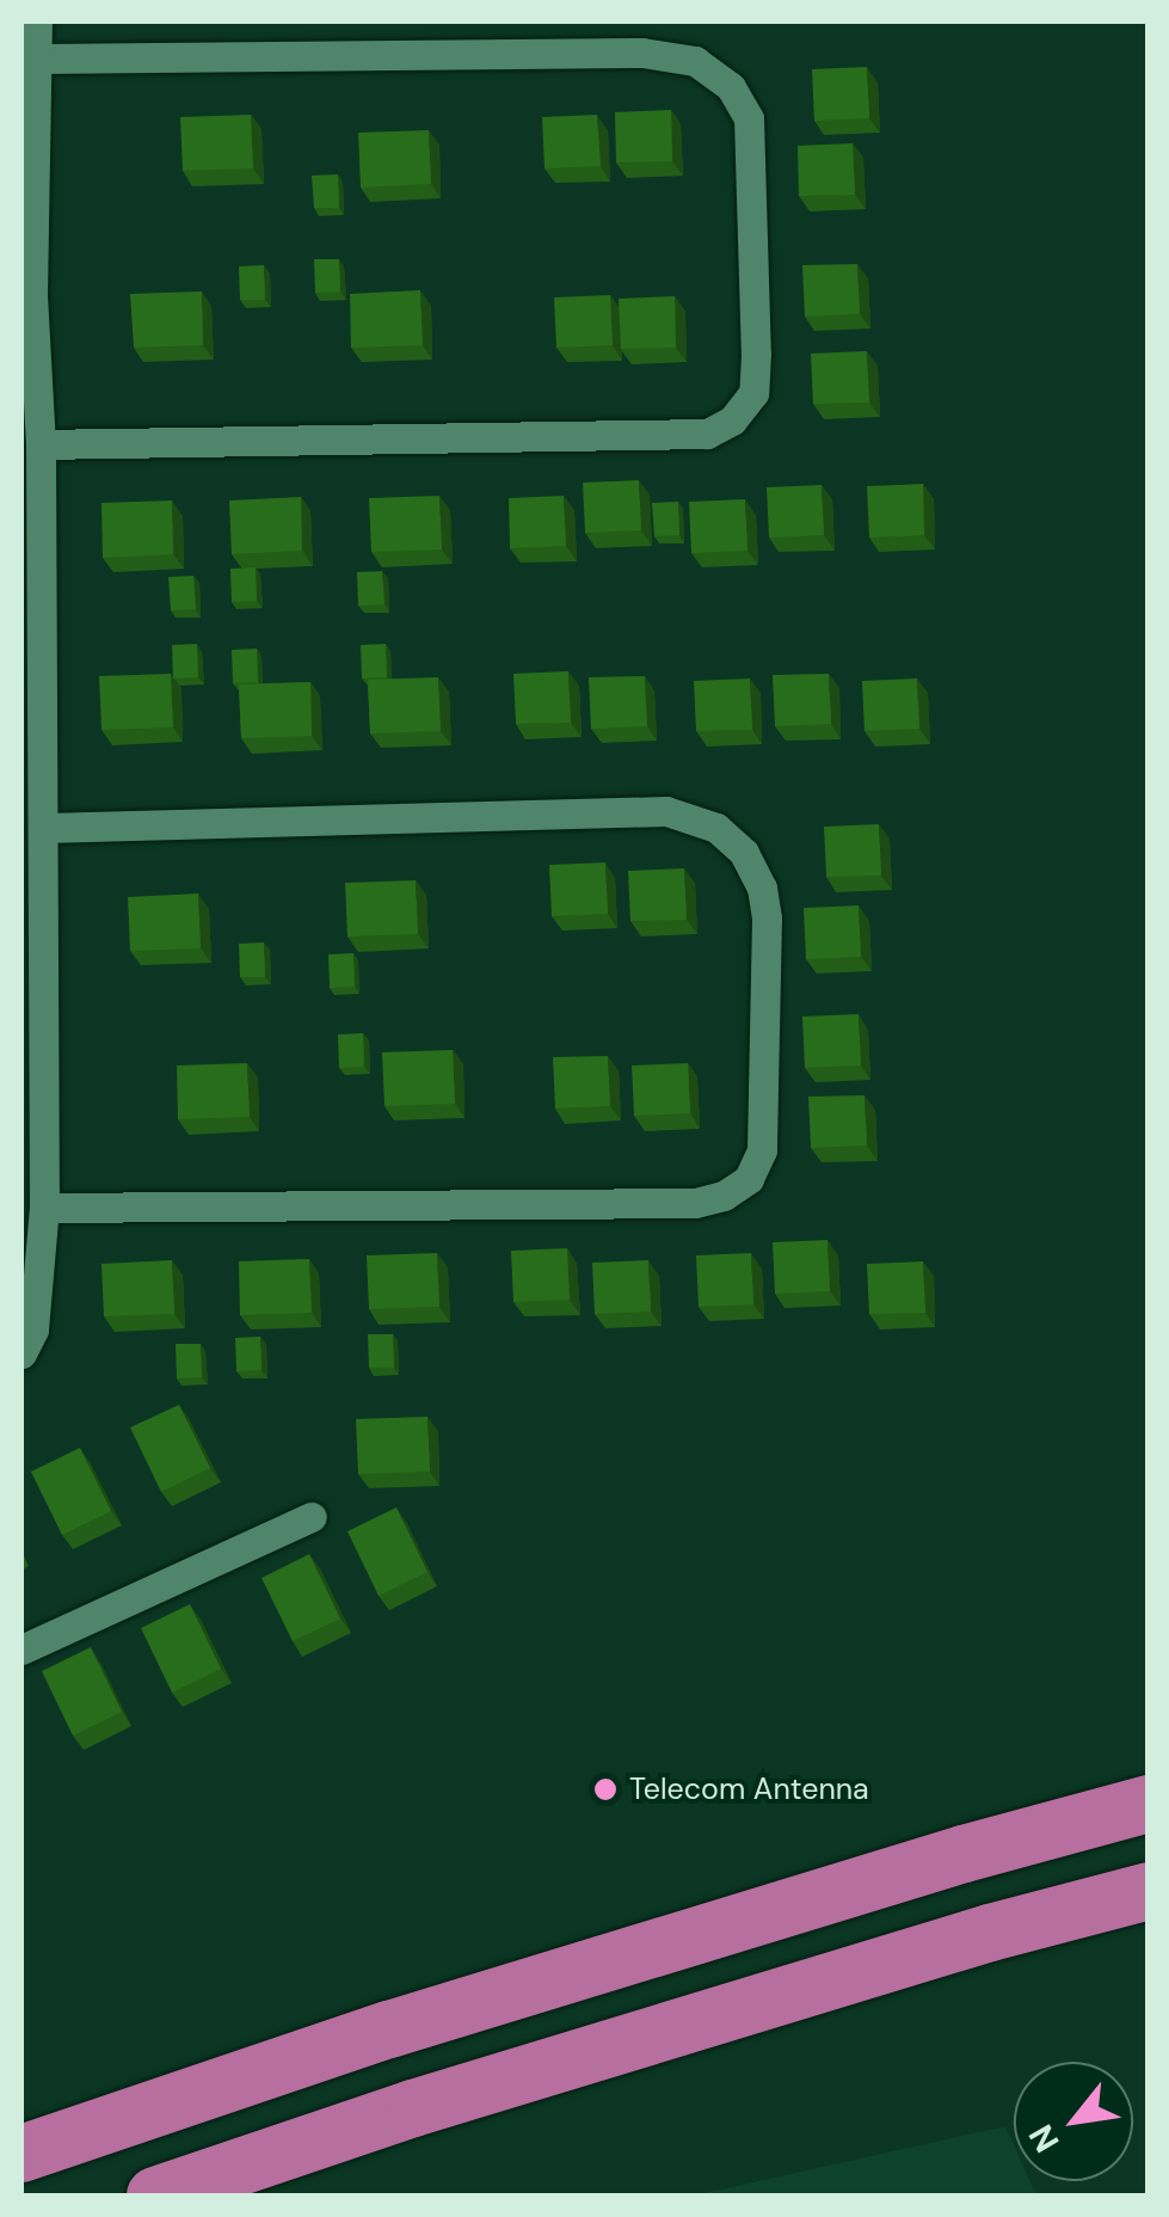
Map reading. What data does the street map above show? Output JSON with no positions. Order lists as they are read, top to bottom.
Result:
{
  "places": ["Telecom Antenna"],
  "north": "bottom left"
}
